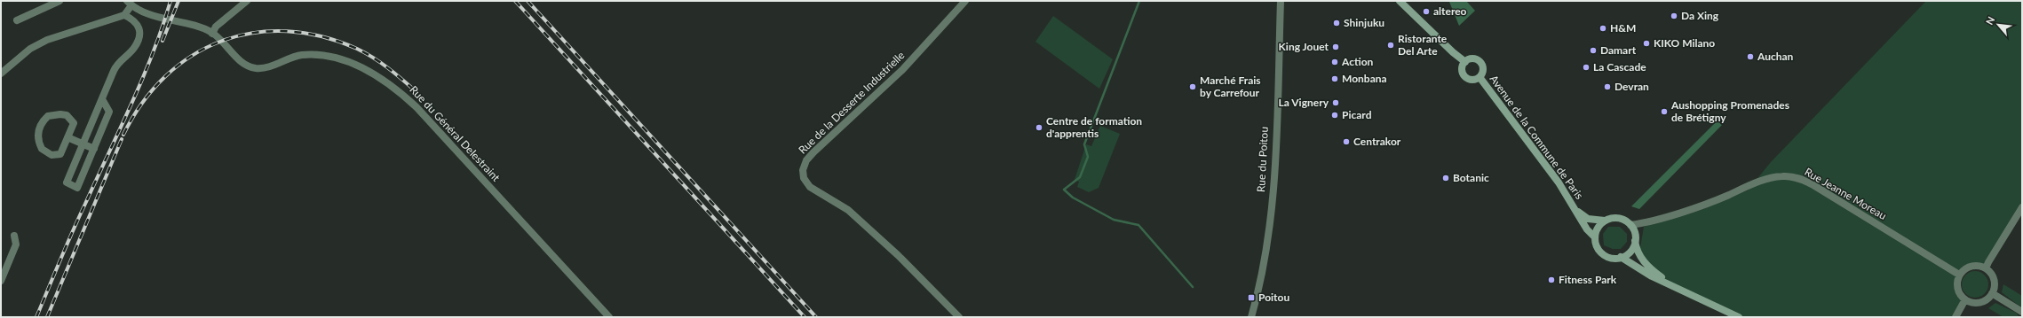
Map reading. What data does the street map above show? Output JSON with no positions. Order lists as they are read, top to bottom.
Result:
{
  "streets": {
    "street": [
      "Rue de la Desserte Industrielle",
      "Rue du Général Delestraint",
      "Avenue de la Commune de Paris",
      "Rue du Poitou",
      "Rue Jeanne Moreau"
    ]
  },
  "crossings": [
    ["Avenue de la Commune de Paris", "Rue Jeanne Moreau"]
  ],
  "places": {
    "other": [
      "altereo",
      "Da Xing",
      "Shinjuku",
      "H&M",
      "KIKO Milano",
      "Ristorante Del Arte",
      "King Jouet",
      "Damart",
      "Auchan",
      "Action",
      "La Cascade",
      "Monbana",
      "Marché Frais by Carrefour",
      "Devran",
      "La Vignery",
      "Aushopping Promenades de Brétigny",
      "Picard",
      "Centre de formation d'apprentis",
      "Centrakor",
      "Botanic",
      "Fitness Park"
    ],
    "transit": ["Poitou"]
  },
  "north": "top left"
}
